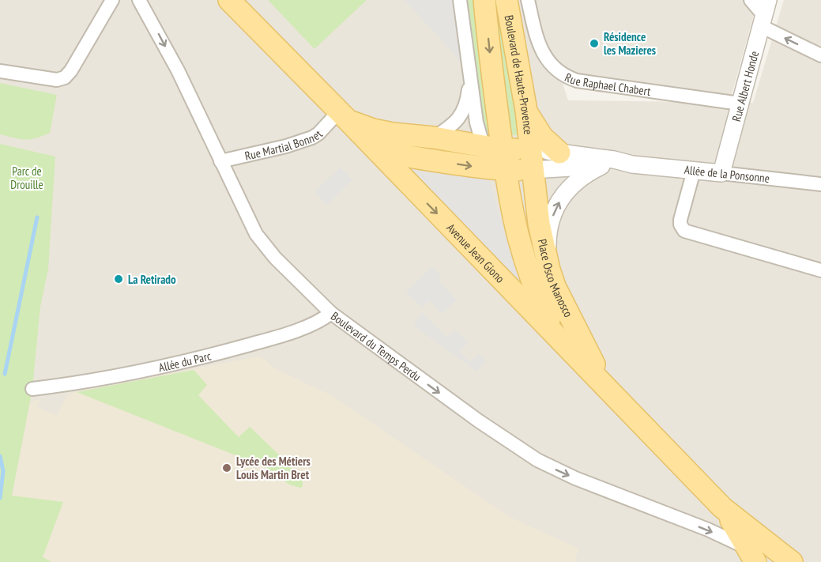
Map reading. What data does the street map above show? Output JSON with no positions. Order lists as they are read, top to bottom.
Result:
{
  "streets": {
    "main road": ["Boulevard de Haute-Provence", "Avenue Jean Giono", "Place Osco Manosco"],
    "street": [
      "Rue Raphael Chabert",
      "Rue Albert Honde",
      "Rue Martial Bonnet",
      "Allée de la Ponsonne",
      "Boulevard du Temps Perdu",
      "Allée du Parc"
    ]
  },
  "crossings": [
    ["Boulevard de Haute-Provence", "Allée de la Ponsonne"],
    ["Boulevard de Haute-Provence", "Place Osco Manosco"],
    ["Rue Raphael Chabert", "Rue Albert Honde"],
    ["Rue Albert Honde", "Allée de la Ponsonne"],
    ["Rue Martial Bonnet", "Boulevard du Temps Perdu"],
    ["Allée de la Ponsonne", "Place Osco Manosco"],
    ["Avenue Jean Giono", "Place Osco Manosco"],
    ["Avenue Jean Giono", "Boulevard du Temps Perdu"],
    ["Boulevard du Temps Perdu", "Allée du Parc"]
  ],
  "one_way": ["Boulevard du Temps Perdu"],
  "parks": ["Parc de Drouille"],
  "places": ["Résidence les Mazieres", "La Retirado", "Lycée des Métiers Louis Martin Bret"]
}
